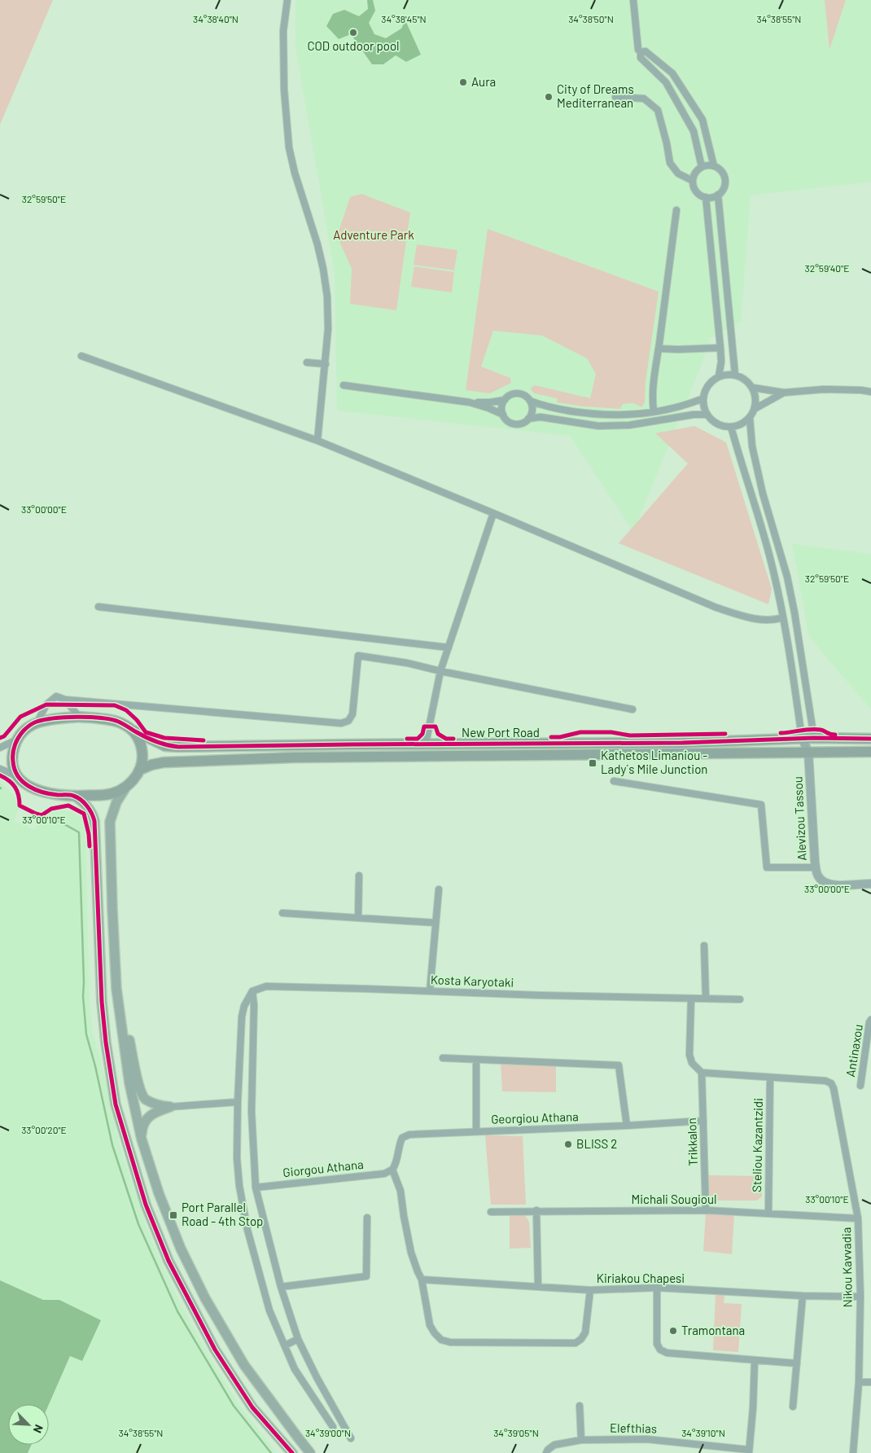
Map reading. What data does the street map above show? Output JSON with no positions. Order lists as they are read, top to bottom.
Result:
{
  "streets": {
    "main road": ["New Port Road"],
    "street": [
      "Alevizou Tassou",
      "Kosta Karyotaki",
      "Antinaxou",
      "Georgiou Athana",
      "Trikkalon",
      "Steliou Kazantzidi",
      "Giorgou Athana",
      "Michali Sougioul",
      "Nikou Kavvadia",
      "Kiriakou Chapesi",
      "Elefthias"
    ]
  },
  "crossings": [
    ["New Port Road", "Alevizou Tassou"],
    ["Georgiou Athana", "Trikkalon"],
    ["Georgiou Athana", "Giorgou Athana"],
    ["Trikkalon", "Michali Sougioul"],
    ["Steliou Kazantzidi", "Michali Sougioul"],
    ["Steliou Kazantzidi", "Nikou Kavvadia"],
    ["Michali Sougioul", "Nikou Kavvadia"],
    ["Nikou Kavvadia", "Kiriakou Chapesi"]
  ],
  "parks": ["Adventure Park"],
  "places": {
    "other": [
      "COD outdoor pool",
      "Aura",
      "City of Dreams Mediterranean",
      "BLISS 2",
      "Tramontana"
    ],
    "transit": ["Kathetos Limaniou - Lady´s Mile Junction", "Port Parallel Road - 4th Stop"]
  },
  "north": "bottom right",
  "coordinates": [
    "34°38'40\"N",
    "34°38'45\"N",
    "34°38'50\"N",
    "34°38'55\"N",
    "32°59'50\"E",
    "32°59'40\"E",
    "33°00'00\"E",
    "33°00'10\"E",
    "33°00'20\"E",
    "34°39'00\"N",
    "34°39'05\"N",
    "34°39'10\"N"
  ]
}
